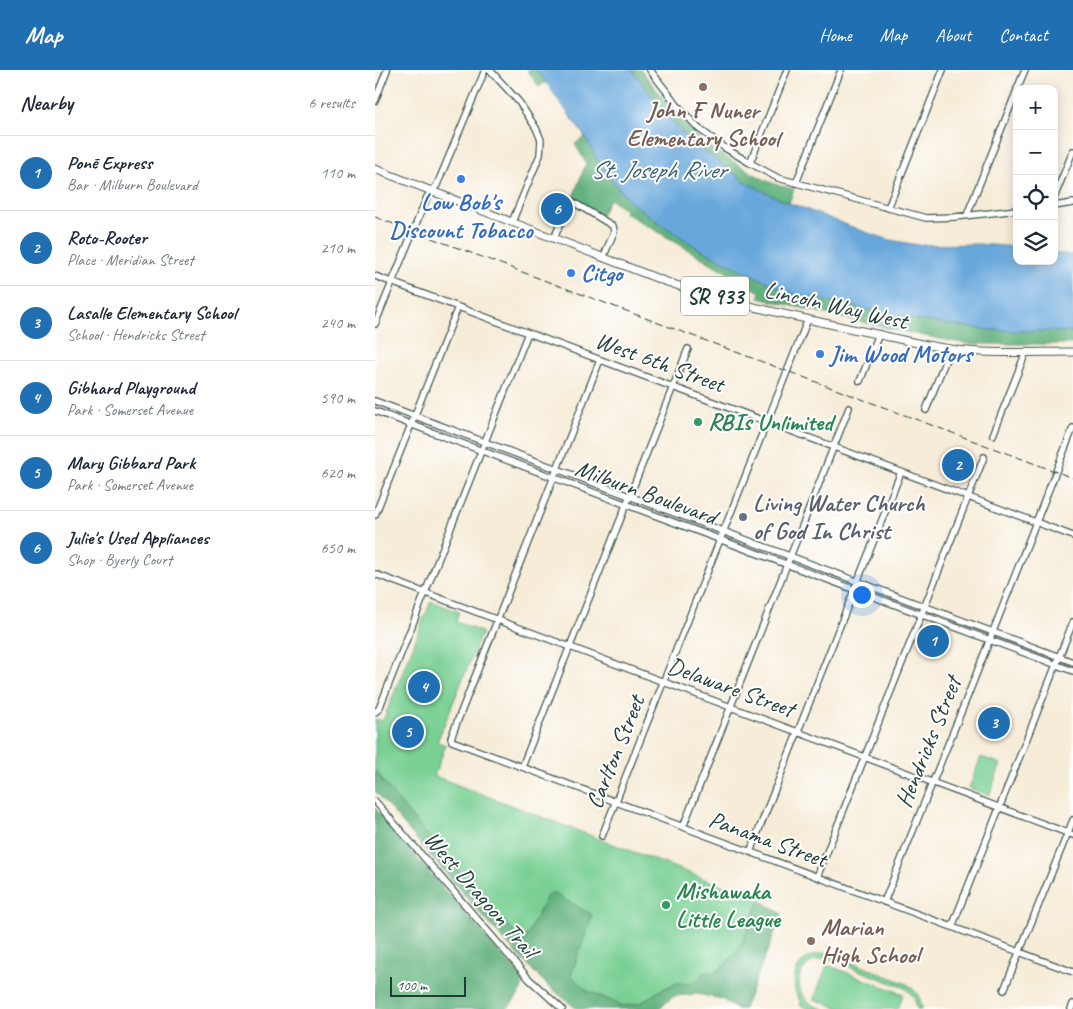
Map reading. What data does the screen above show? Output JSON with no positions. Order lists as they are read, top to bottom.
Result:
{
  "streets": {
    "main road": ["SR 933", "Lincoln Way West"],
    "street": [
      "West 6th Street",
      "Milburn Boulevard",
      "Delaware Street",
      "Hendricks Street",
      "Carlton Street",
      "Panama Street",
      "West Dragoon Trail"
    ]
  },
  "crossings": [
    ["Lincoln Way West", "Carlton Street"],
    ["West 6th Street", "Hendricks Street"],
    ["West 6th Street", "Carlton Street"],
    ["Milburn Boulevard", "Hendricks Street"],
    ["Milburn Boulevard", "Carlton Street"],
    ["Delaware Street", "Hendricks Street"],
    ["Delaware Street", "Carlton Street"],
    ["Delaware Street", "Panama Street"],
    ["Hendricks Street", "Panama Street"],
    ["Carlton Street", "Panama Street"]
  ],
  "water": ["St. Joseph River"],
  "places": [
    "John F Nuner Elementary School",
    "Low Bob's Discount Tobacco",
    "Citgo",
    "Jim Wood Motors",
    "RBIs Unlimited",
    "Living Water Church of God In Christ",
    "Mishawaka Little League",
    "Marian High School"
  ],
  "scale_bar": "100 m",
  "page": {
    "header": "Map",
    "nav": [
      "Home",
      "Map",
      "About",
      "Contact"
    ],
    "heading": ["Nearby", "6 results"],
    "map_buttons": ["+", "−"],
    "list": [
      {
        "mark": "1",
        "name": "Ponē Express",
        "note": "Bar · Milburn Boulevard",
        "value": "110 m"
      },
      {
        "mark": "2",
        "name": "Roto-Rooter",
        "note": "Place · Meridian Street",
        "value": "210 m"
      },
      {
        "mark": "3",
        "name": "Lasalle Elementary School",
        "note": "School · Hendricks Street",
        "value": "240 m"
      },
      {
        "mark": "4",
        "name": "Gibhard Playground",
        "note": "Park · Somerset Avenue",
        "value": "590 m"
      },
      {
        "mark": "5",
        "name": "Mary Gibbard Park",
        "note": "Park · Somerset Avenue",
        "value": "620 m"
      },
      {
        "mark": "6",
        "name": "Julie's Used Appliances",
        "note": "Shop · Byerly Court",
        "value": "650 m"
      }
    ],
    "pins": [
      "6",
      "2",
      "1",
      "4",
      "3",
      "5"
    ],
    "scale": "100 m"
  }
}
